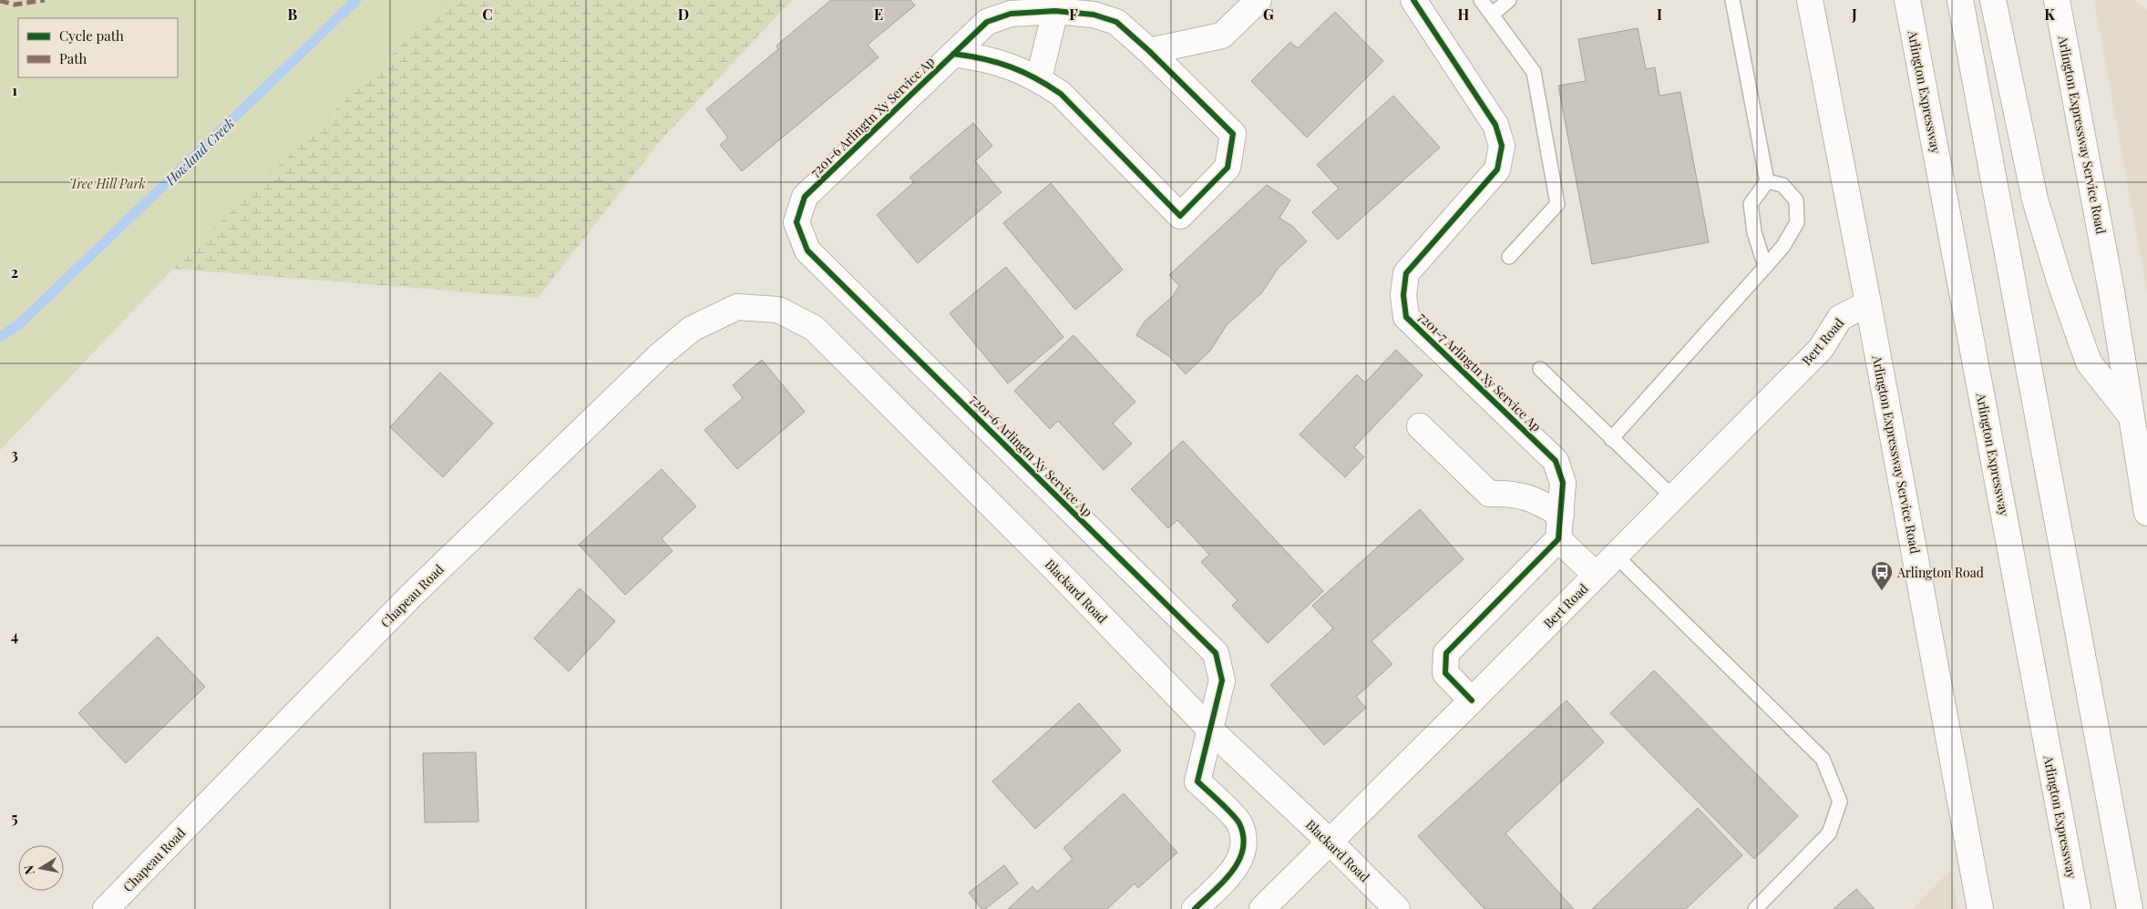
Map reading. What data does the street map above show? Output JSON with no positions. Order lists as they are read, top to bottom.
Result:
{
  "streets": {
    "main road": [
      "Arlington Expressway",
      "7201-6 Arlingtn Xy Service Ap",
      "Arlington Expressway Service Road",
      "Bert Road",
      "7201-7 Arlingtn Xy Service Ap",
      "Blackard Road",
      "Chapeau Road"
    ]
  },
  "crossings": [
    ["7201-6 Arlingtn Xy Service Ap", "Blackard Road"],
    ["Arlington Expressway Service Road", "Bert Road"],
    ["Bert Road", "Blackard Road"],
    ["Blackard Road", "Chapeau Road"]
  ],
  "water": ["Howland Creek"],
  "parks": ["Tree Hill Park"],
  "places": {
    "bus stop": ["Arlington Road"]
  },
  "legend": ["Cycle path", "Path"],
  "north": "left",
  "grid": {
    "columns": [
      "B",
      "C",
      "D",
      "E",
      "F",
      "G",
      "H",
      "I",
      "J",
      "K"
    ],
    "rows": [
      "1",
      "2",
      "3",
      "4",
      "5"
    ]
  }
}
